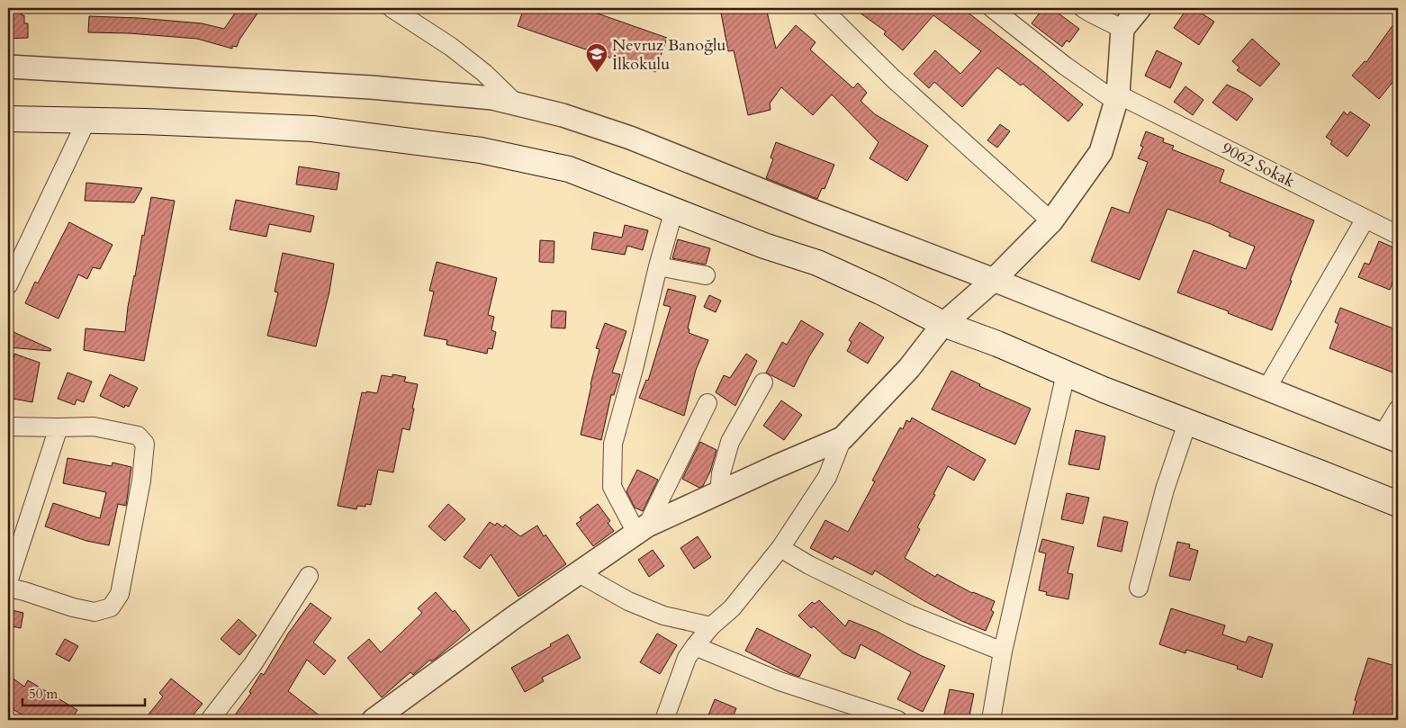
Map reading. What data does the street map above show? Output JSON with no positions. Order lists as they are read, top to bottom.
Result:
{
  "streets": {
    "street": ["9062 Sokak"]
  },
  "places": {
    "school or university": ["Nevruz Banoğlu İlkokulu"]
  },
  "scale_bar": "50 m"
}
